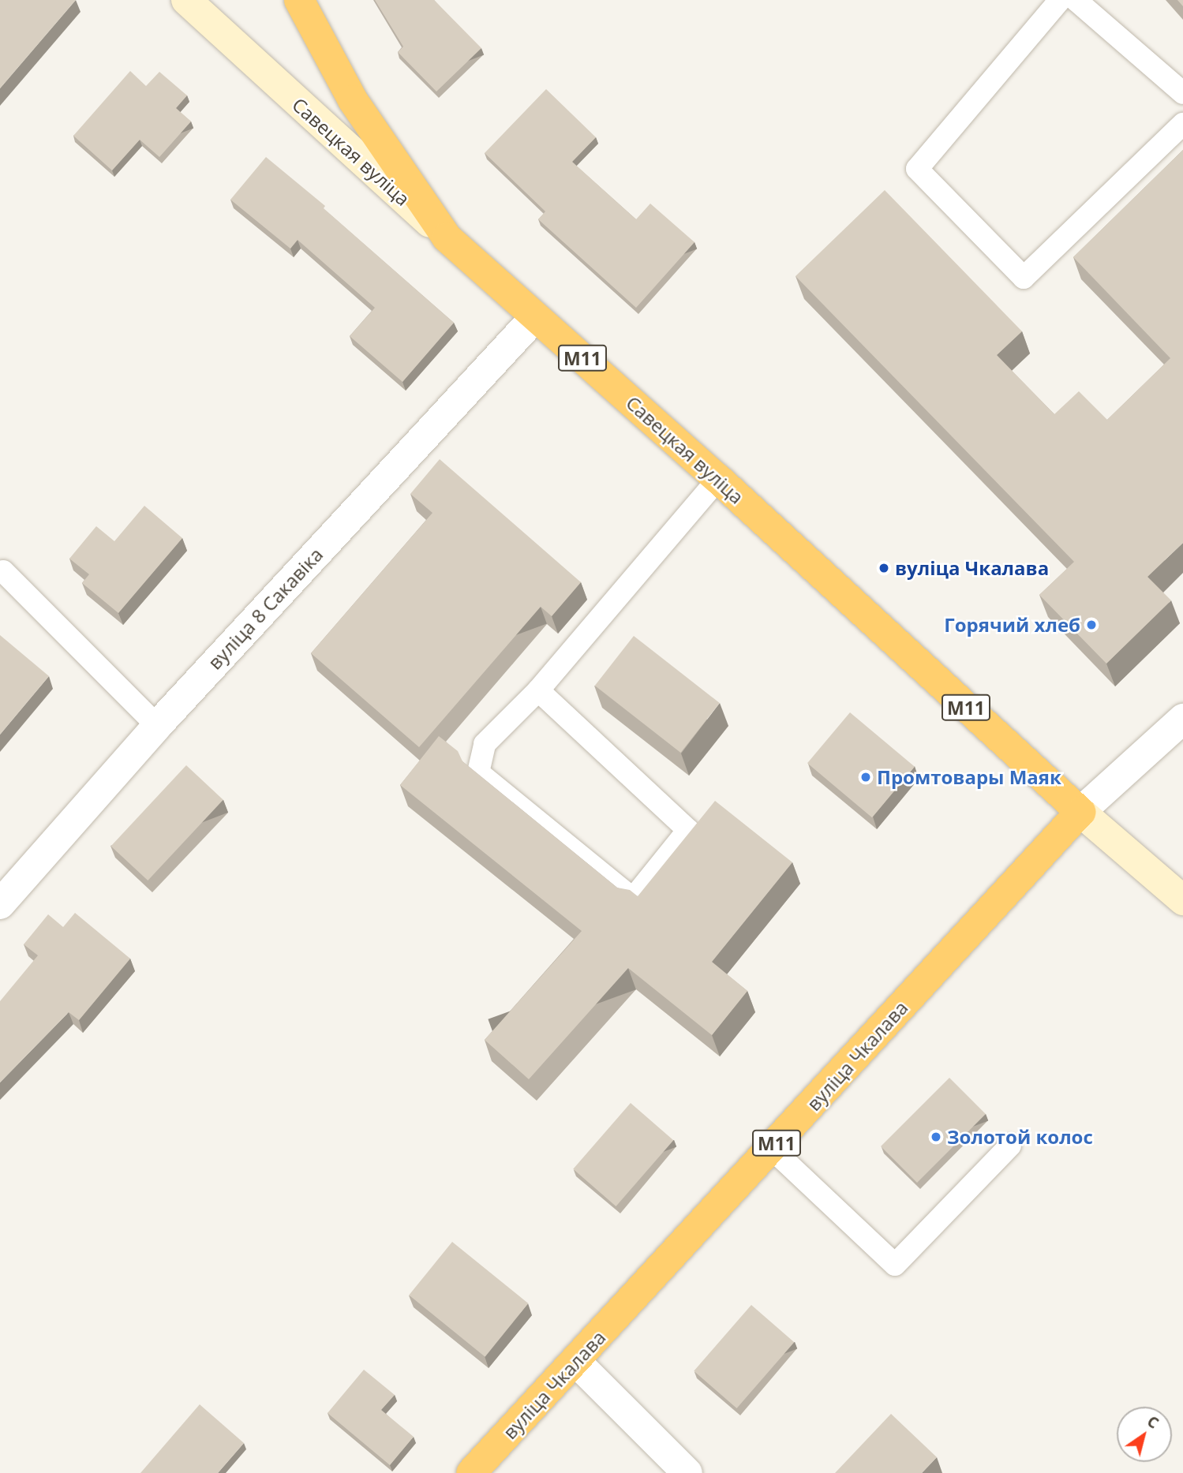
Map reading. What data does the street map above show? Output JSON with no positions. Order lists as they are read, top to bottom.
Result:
{
  "streets": {
    "highway": ["Савецкая вуліца", "М11", "вуліца Чкалава"],
    "street": ["вуліца 8 Сакавіка"]
  },
  "crossings": [
    ["Савецкая вуліца", "М11"],
    ["Савецкая вуліца", "вуліца 8 Сакавіка"],
    ["Савецкая вуліца", "вуліца Чкалава"]
  ],
  "places": [
    "вуліца Чкалава",
    "Горячий хлеб",
    "Промтовары Маяк",
    "Золотой колос"
  ],
  "north": "top right"
}
